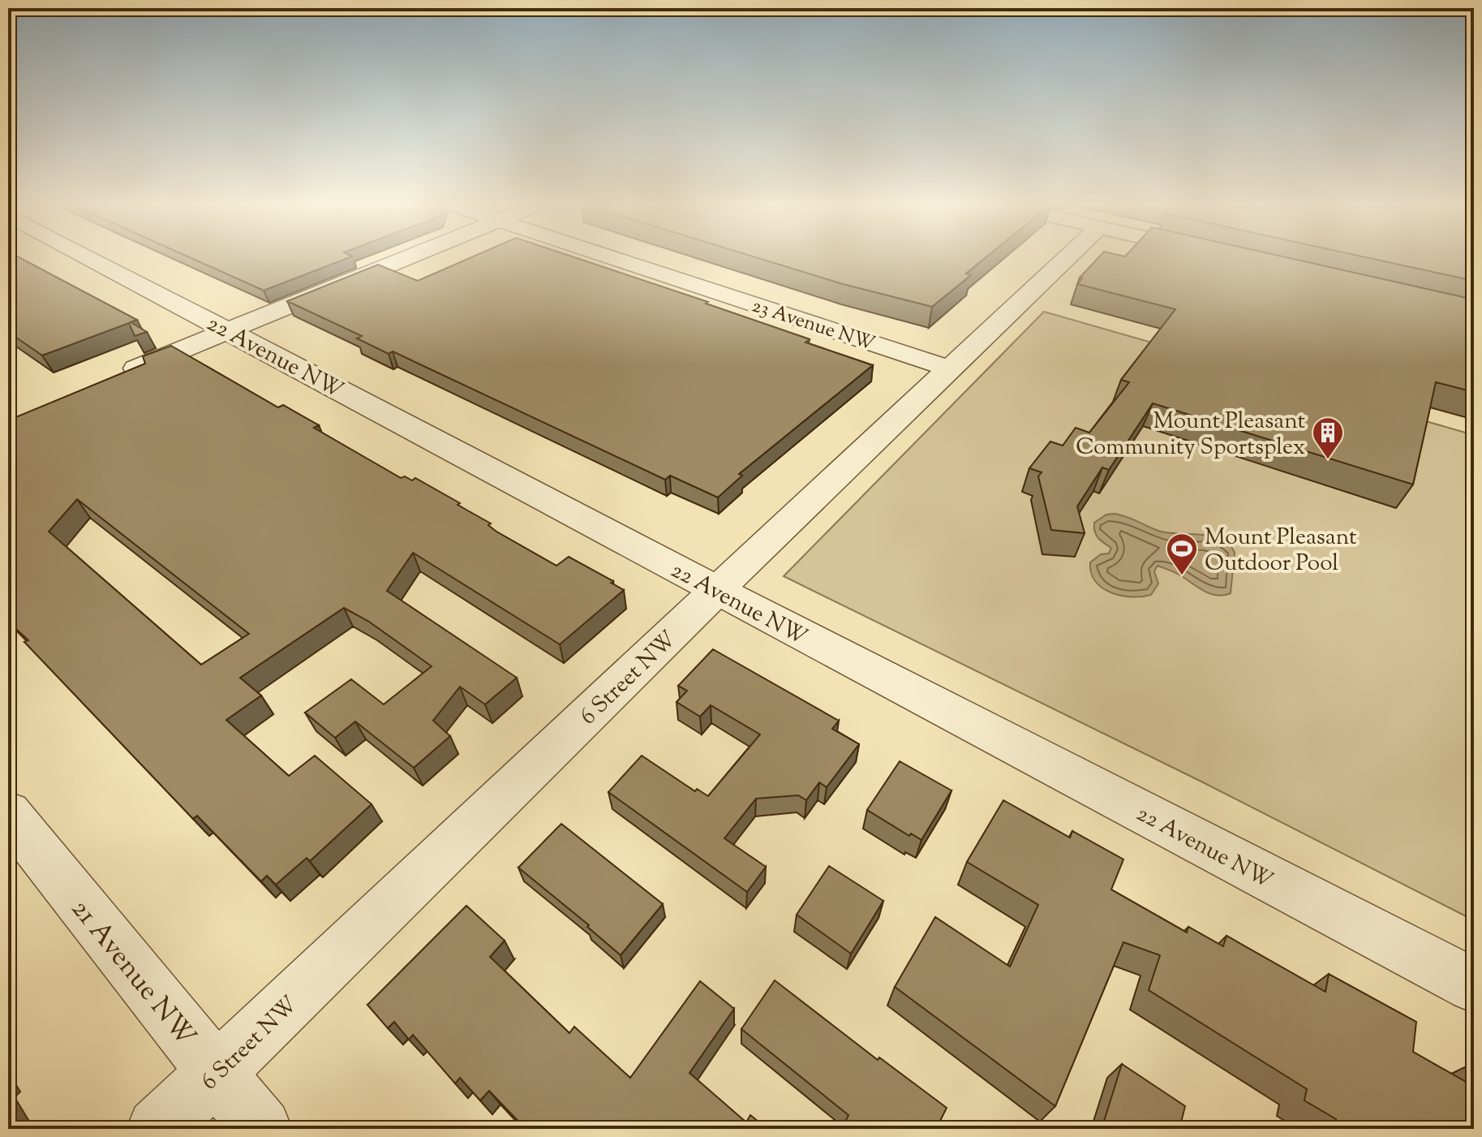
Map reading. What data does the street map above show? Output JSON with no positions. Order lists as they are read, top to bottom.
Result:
{
  "streets": {
    "street": [
      "23 Avenue NW",
      "22 Avenue NW",
      "6 Street NW",
      "21 Avenue NW"
    ]
  },
  "crossings": [
    ["23 Avenue NW", "6 Street NW"],
    ["22 Avenue NW", "6 Street NW"],
    ["6 Street NW", "21 Avenue NW"]
  ],
  "places": {
    "building": ["Mount Pleasant Community Sportsplex"],
    "sports": ["Mount Pleasant Outdoor Pool"]
  }
}
